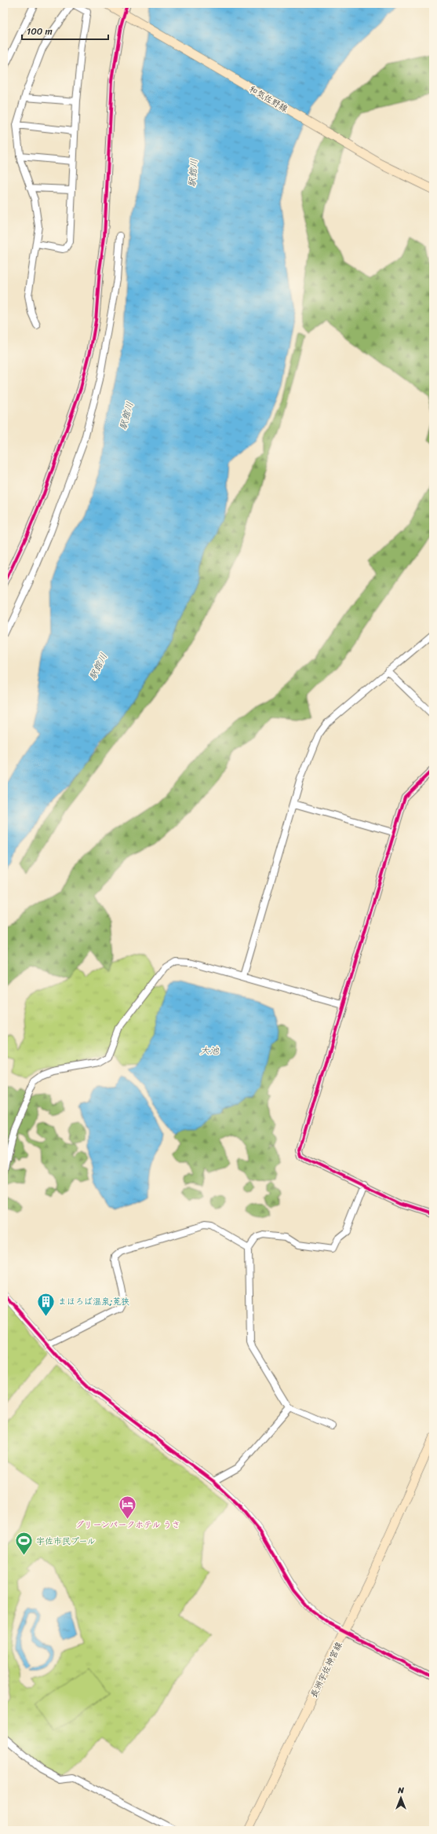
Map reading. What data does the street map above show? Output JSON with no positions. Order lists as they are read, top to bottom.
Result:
{
  "streets": {
    "main road": ["和気佐野線", "長洲宇佐神宮線"]
  },
  "water": ["駅館川", "大池"],
  "places": {
    "building": ["まほろば温泉;菟狭"],
    "hotel": ["グリーンパークホテル うさ"],
    "sports": ["宇佐市民プール"]
  },
  "scale_bar": "100 m",
  "north": "top"
}
